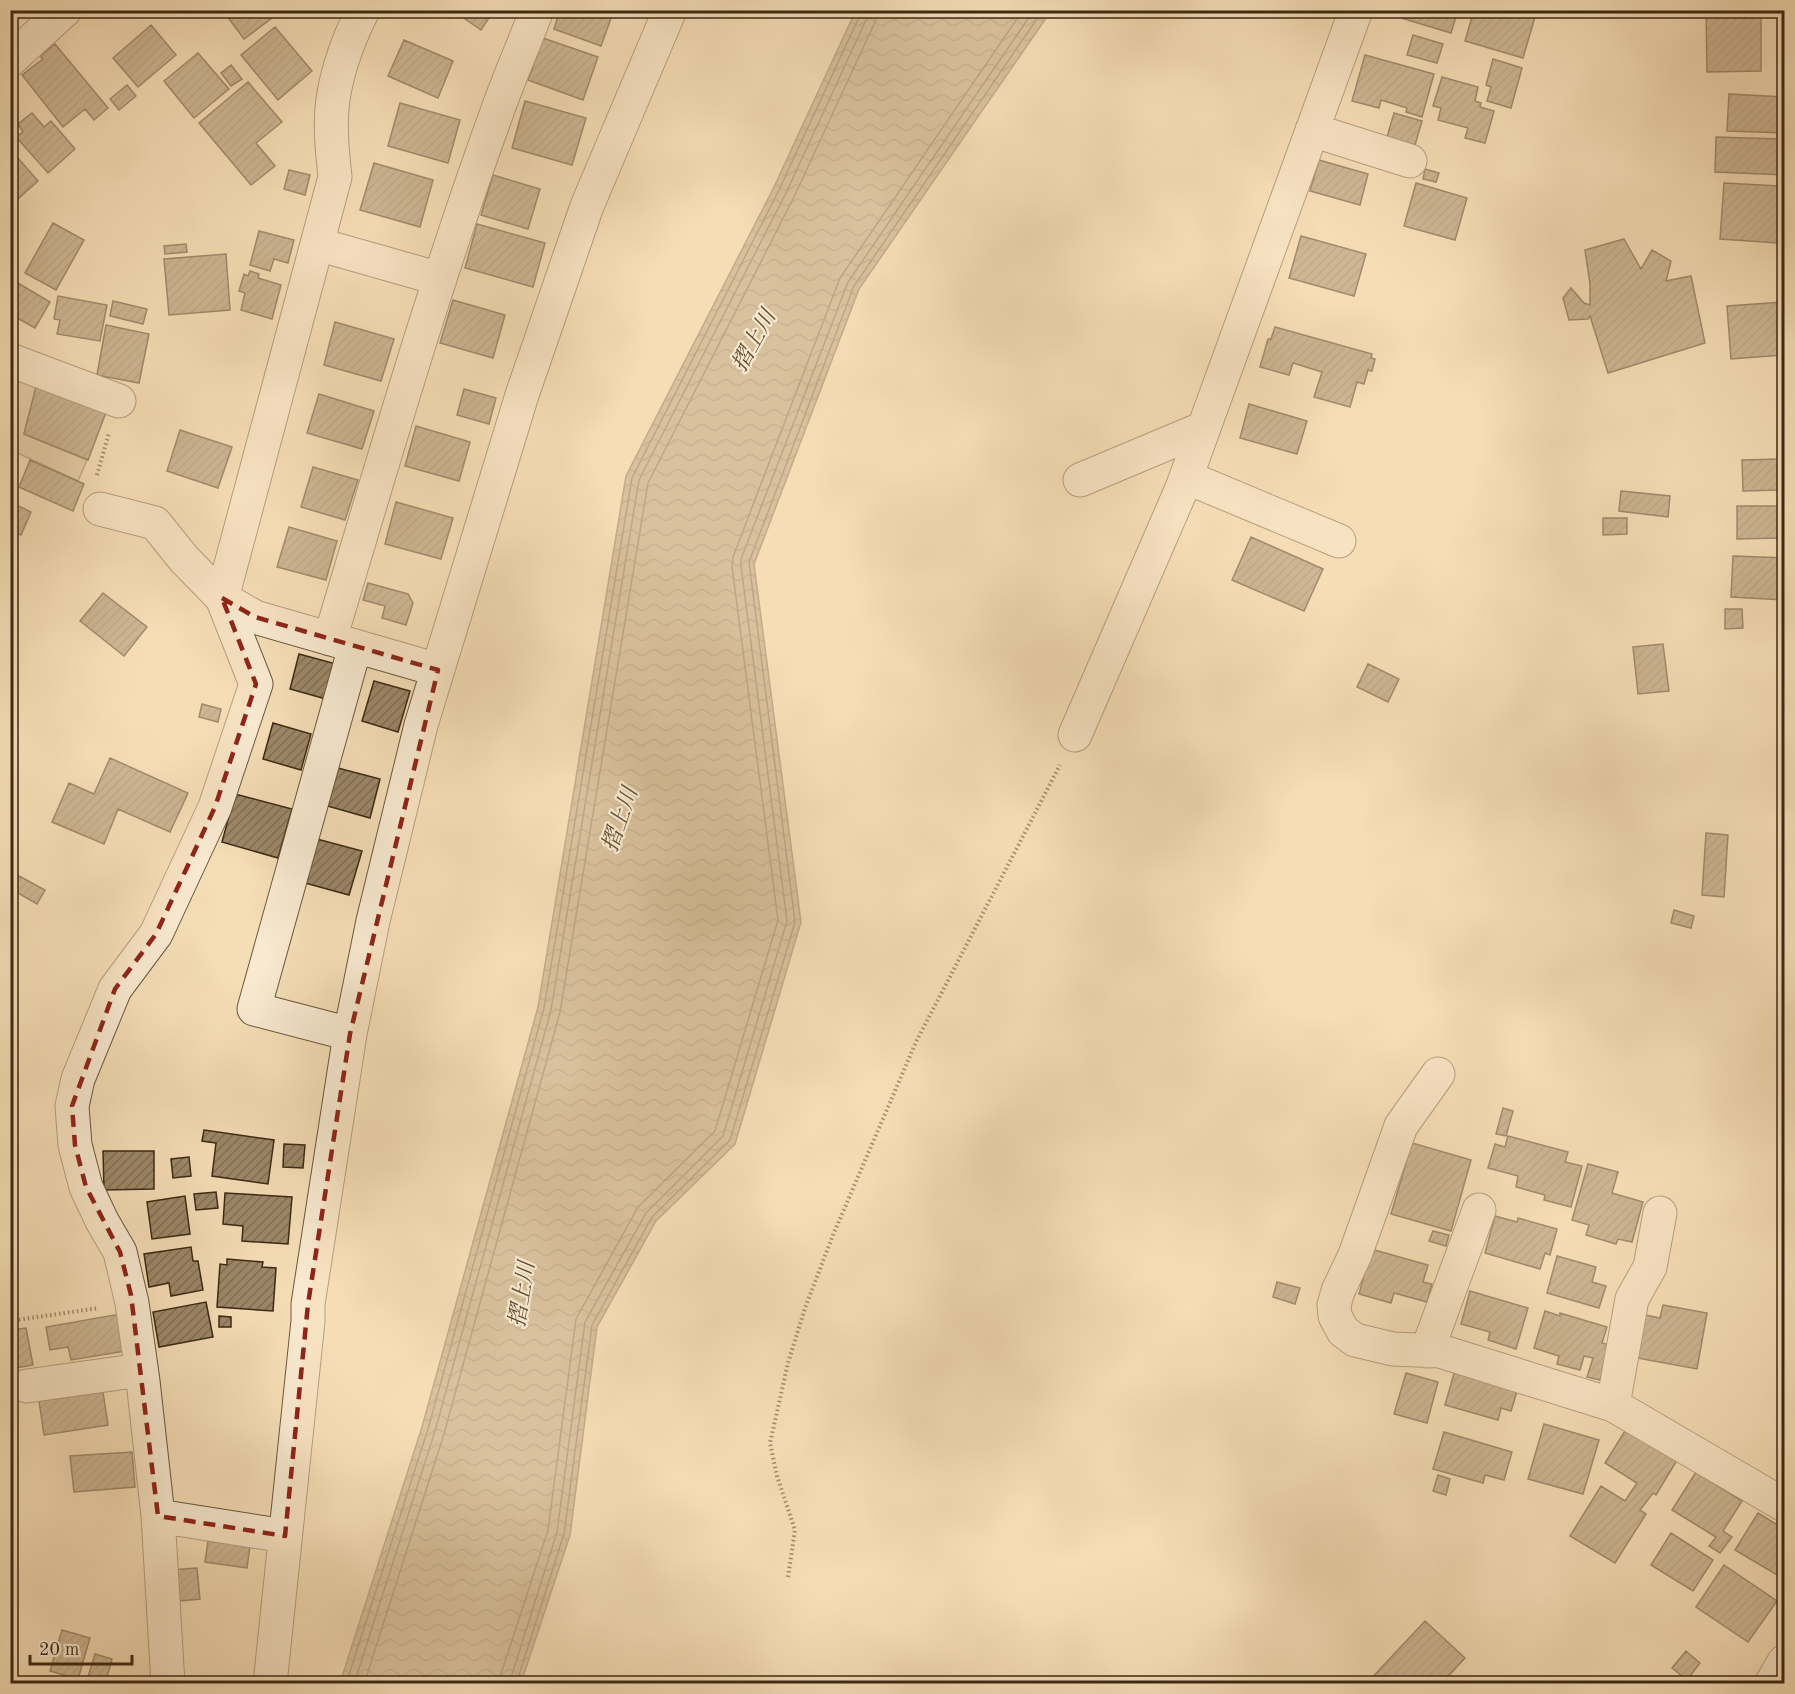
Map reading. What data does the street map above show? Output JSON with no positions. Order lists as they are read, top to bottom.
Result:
{
  "water": ["摺上川"],
  "scale_bar": "20 m"
}
